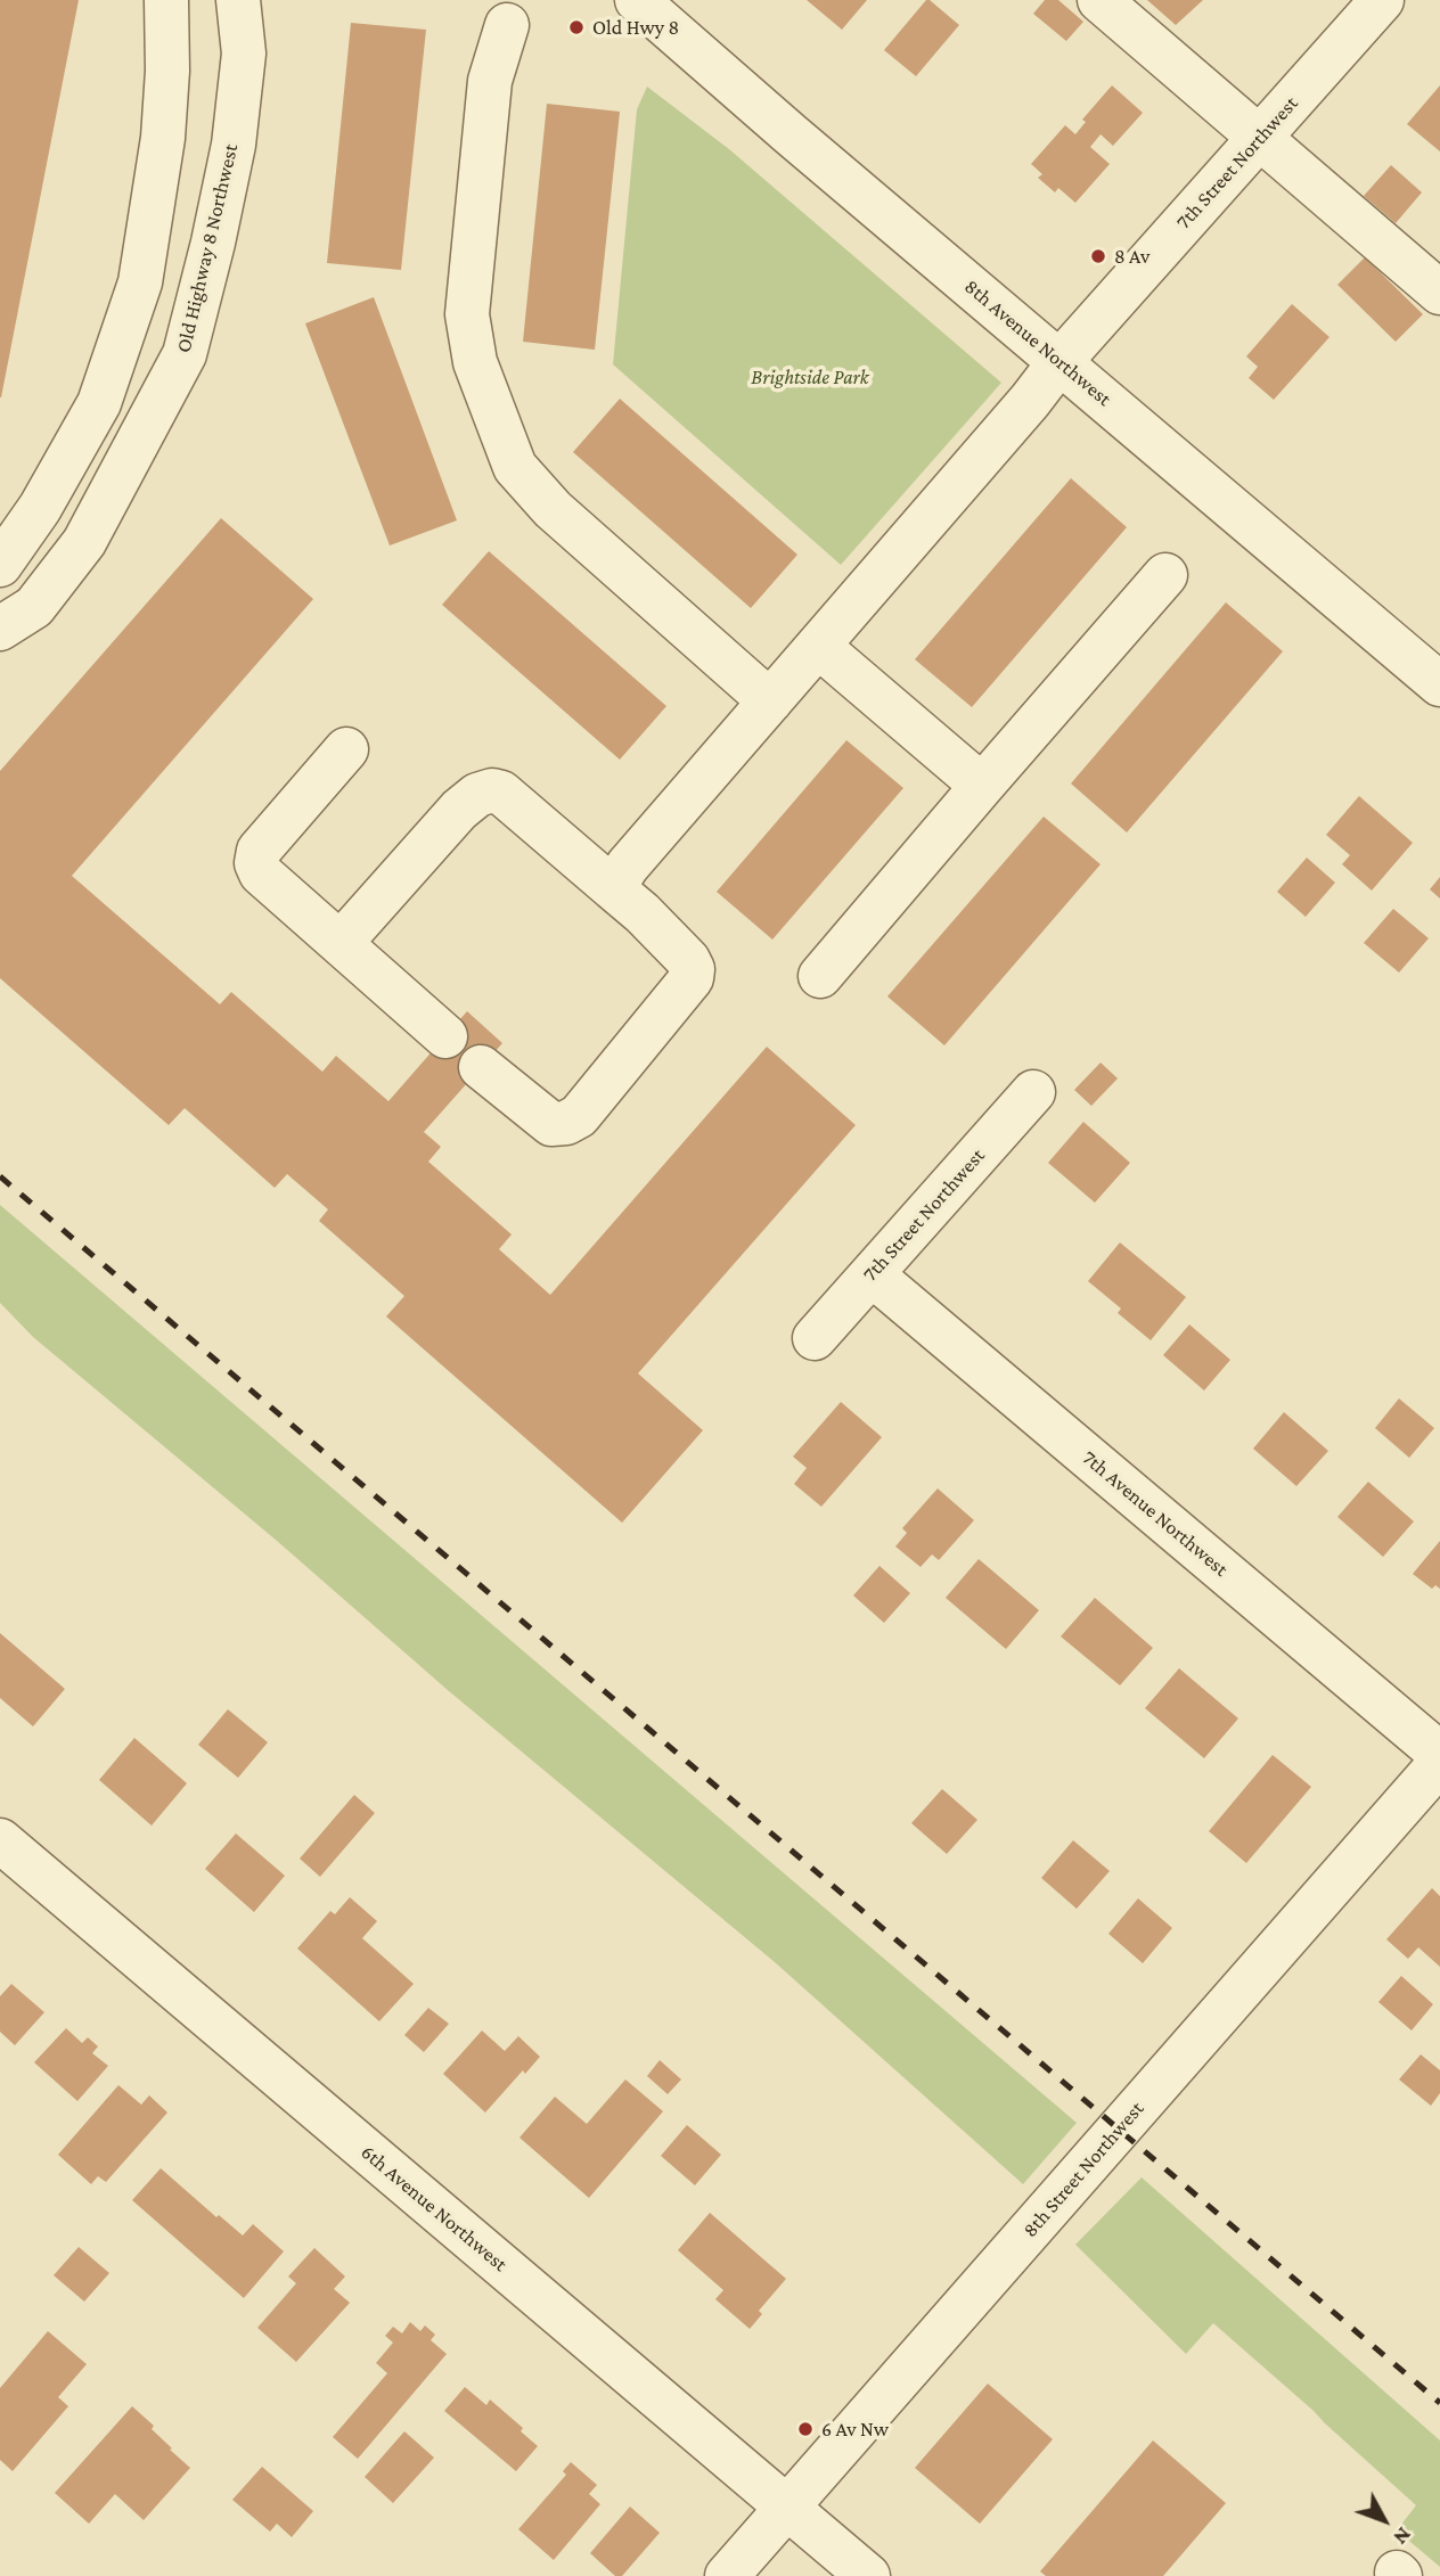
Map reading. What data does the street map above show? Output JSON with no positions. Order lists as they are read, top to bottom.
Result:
{
  "streets": {
    "street": [
      "7th Street Northwest",
      "Old Highway 8 Northwest",
      "8th Avenue Northwest",
      "7th Avenue Northwest",
      "8th Street Northwest",
      "6th Avenue Northwest"
    ]
  },
  "crossings": [
    ["7th Street Northwest", "8th Avenue Northwest"],
    ["7th Street Northwest", "7th Avenue Northwest"],
    ["8th Street Northwest", "6th Avenue Northwest"]
  ],
  "parks": ["Brightside Park"],
  "places": ["Old Hwy 8", "8 Av", "6 Av Nw"],
  "north": "bottom right"
}
